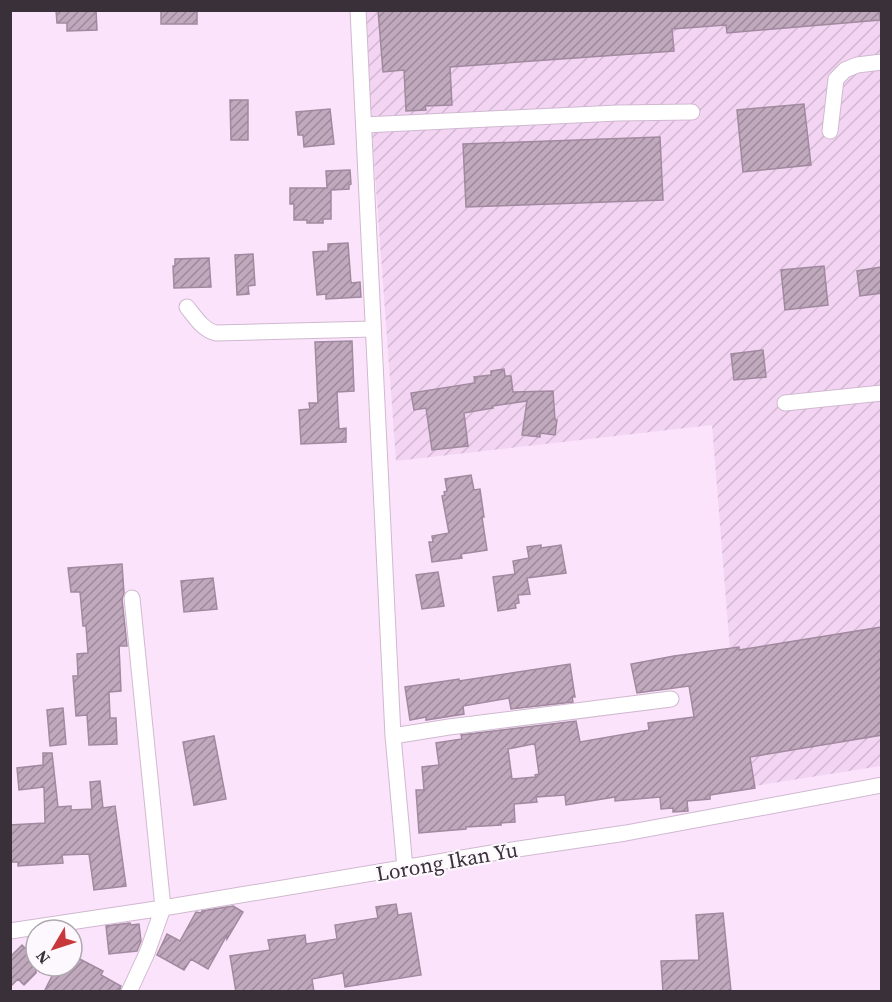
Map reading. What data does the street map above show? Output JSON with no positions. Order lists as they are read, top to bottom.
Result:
{
  "streets": {
    "street": ["Lorong Ikan Yu"]
  },
  "north": "bottom left"
}
